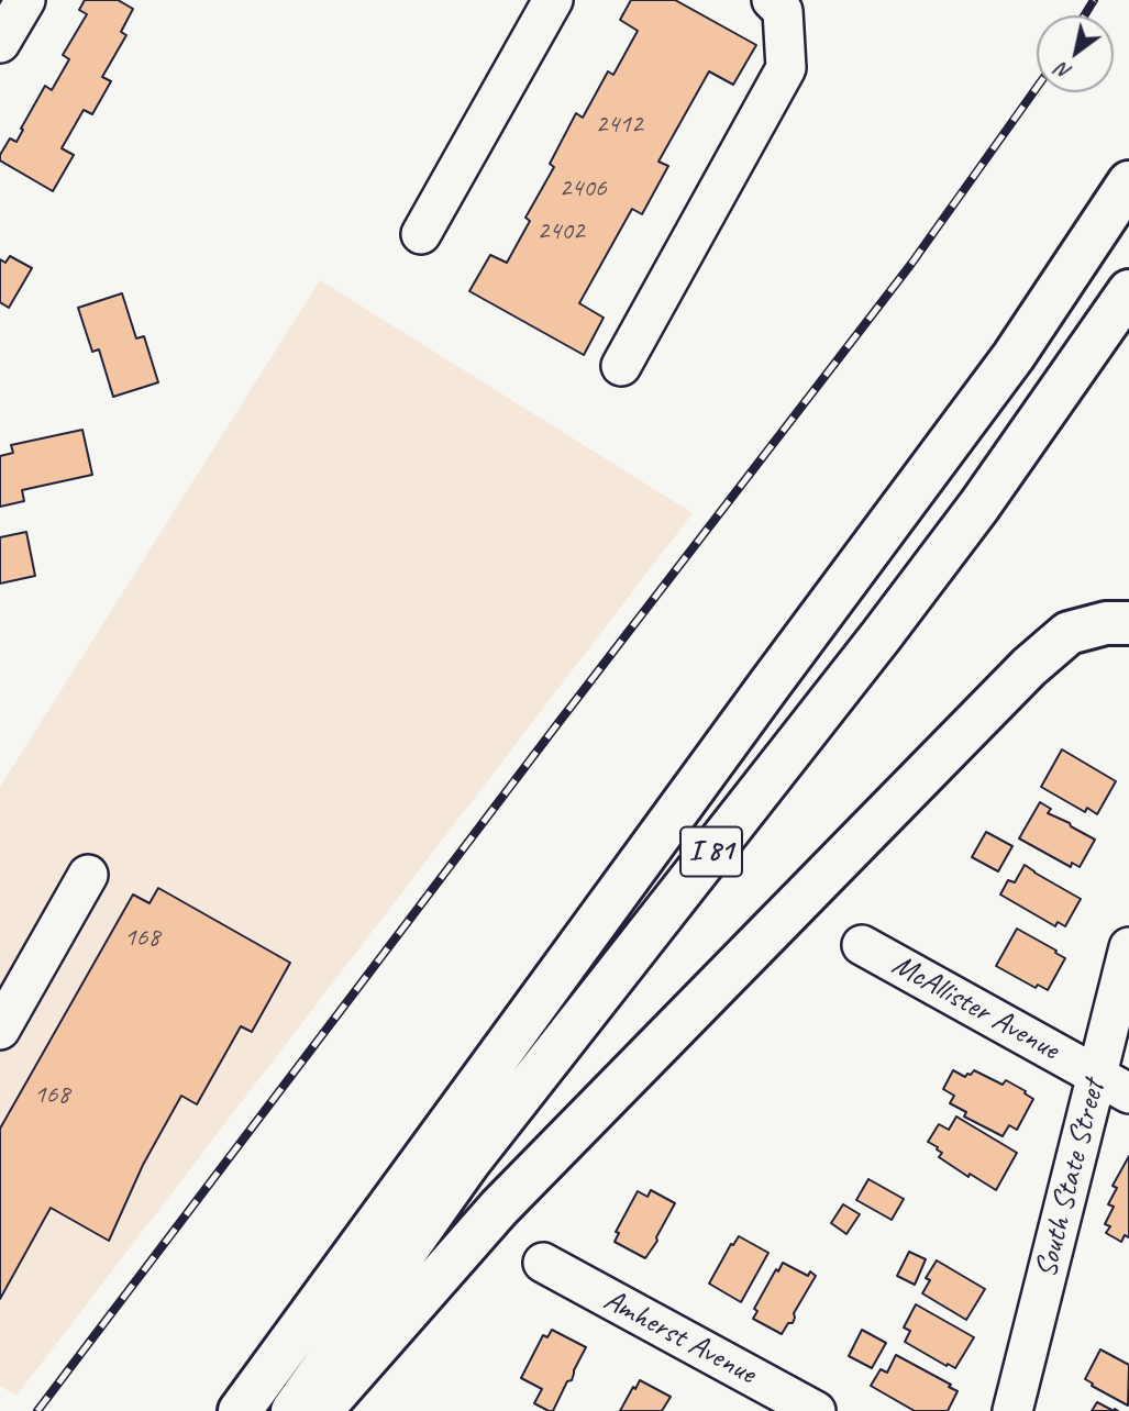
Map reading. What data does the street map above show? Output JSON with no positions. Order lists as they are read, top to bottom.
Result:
{
  "streets": {
    "highway": ["I 81"],
    "street": ["McAllister Avenue", "South State Street", "Amherst Avenue"]
  },
  "crossings": [
    ["McAllister Avenue", "South State Street"]
  ],
  "house_numbers": [
    "2412",
    "2406",
    "2402",
    "168",
    "168"
  ],
  "north": "bottom left"
}
